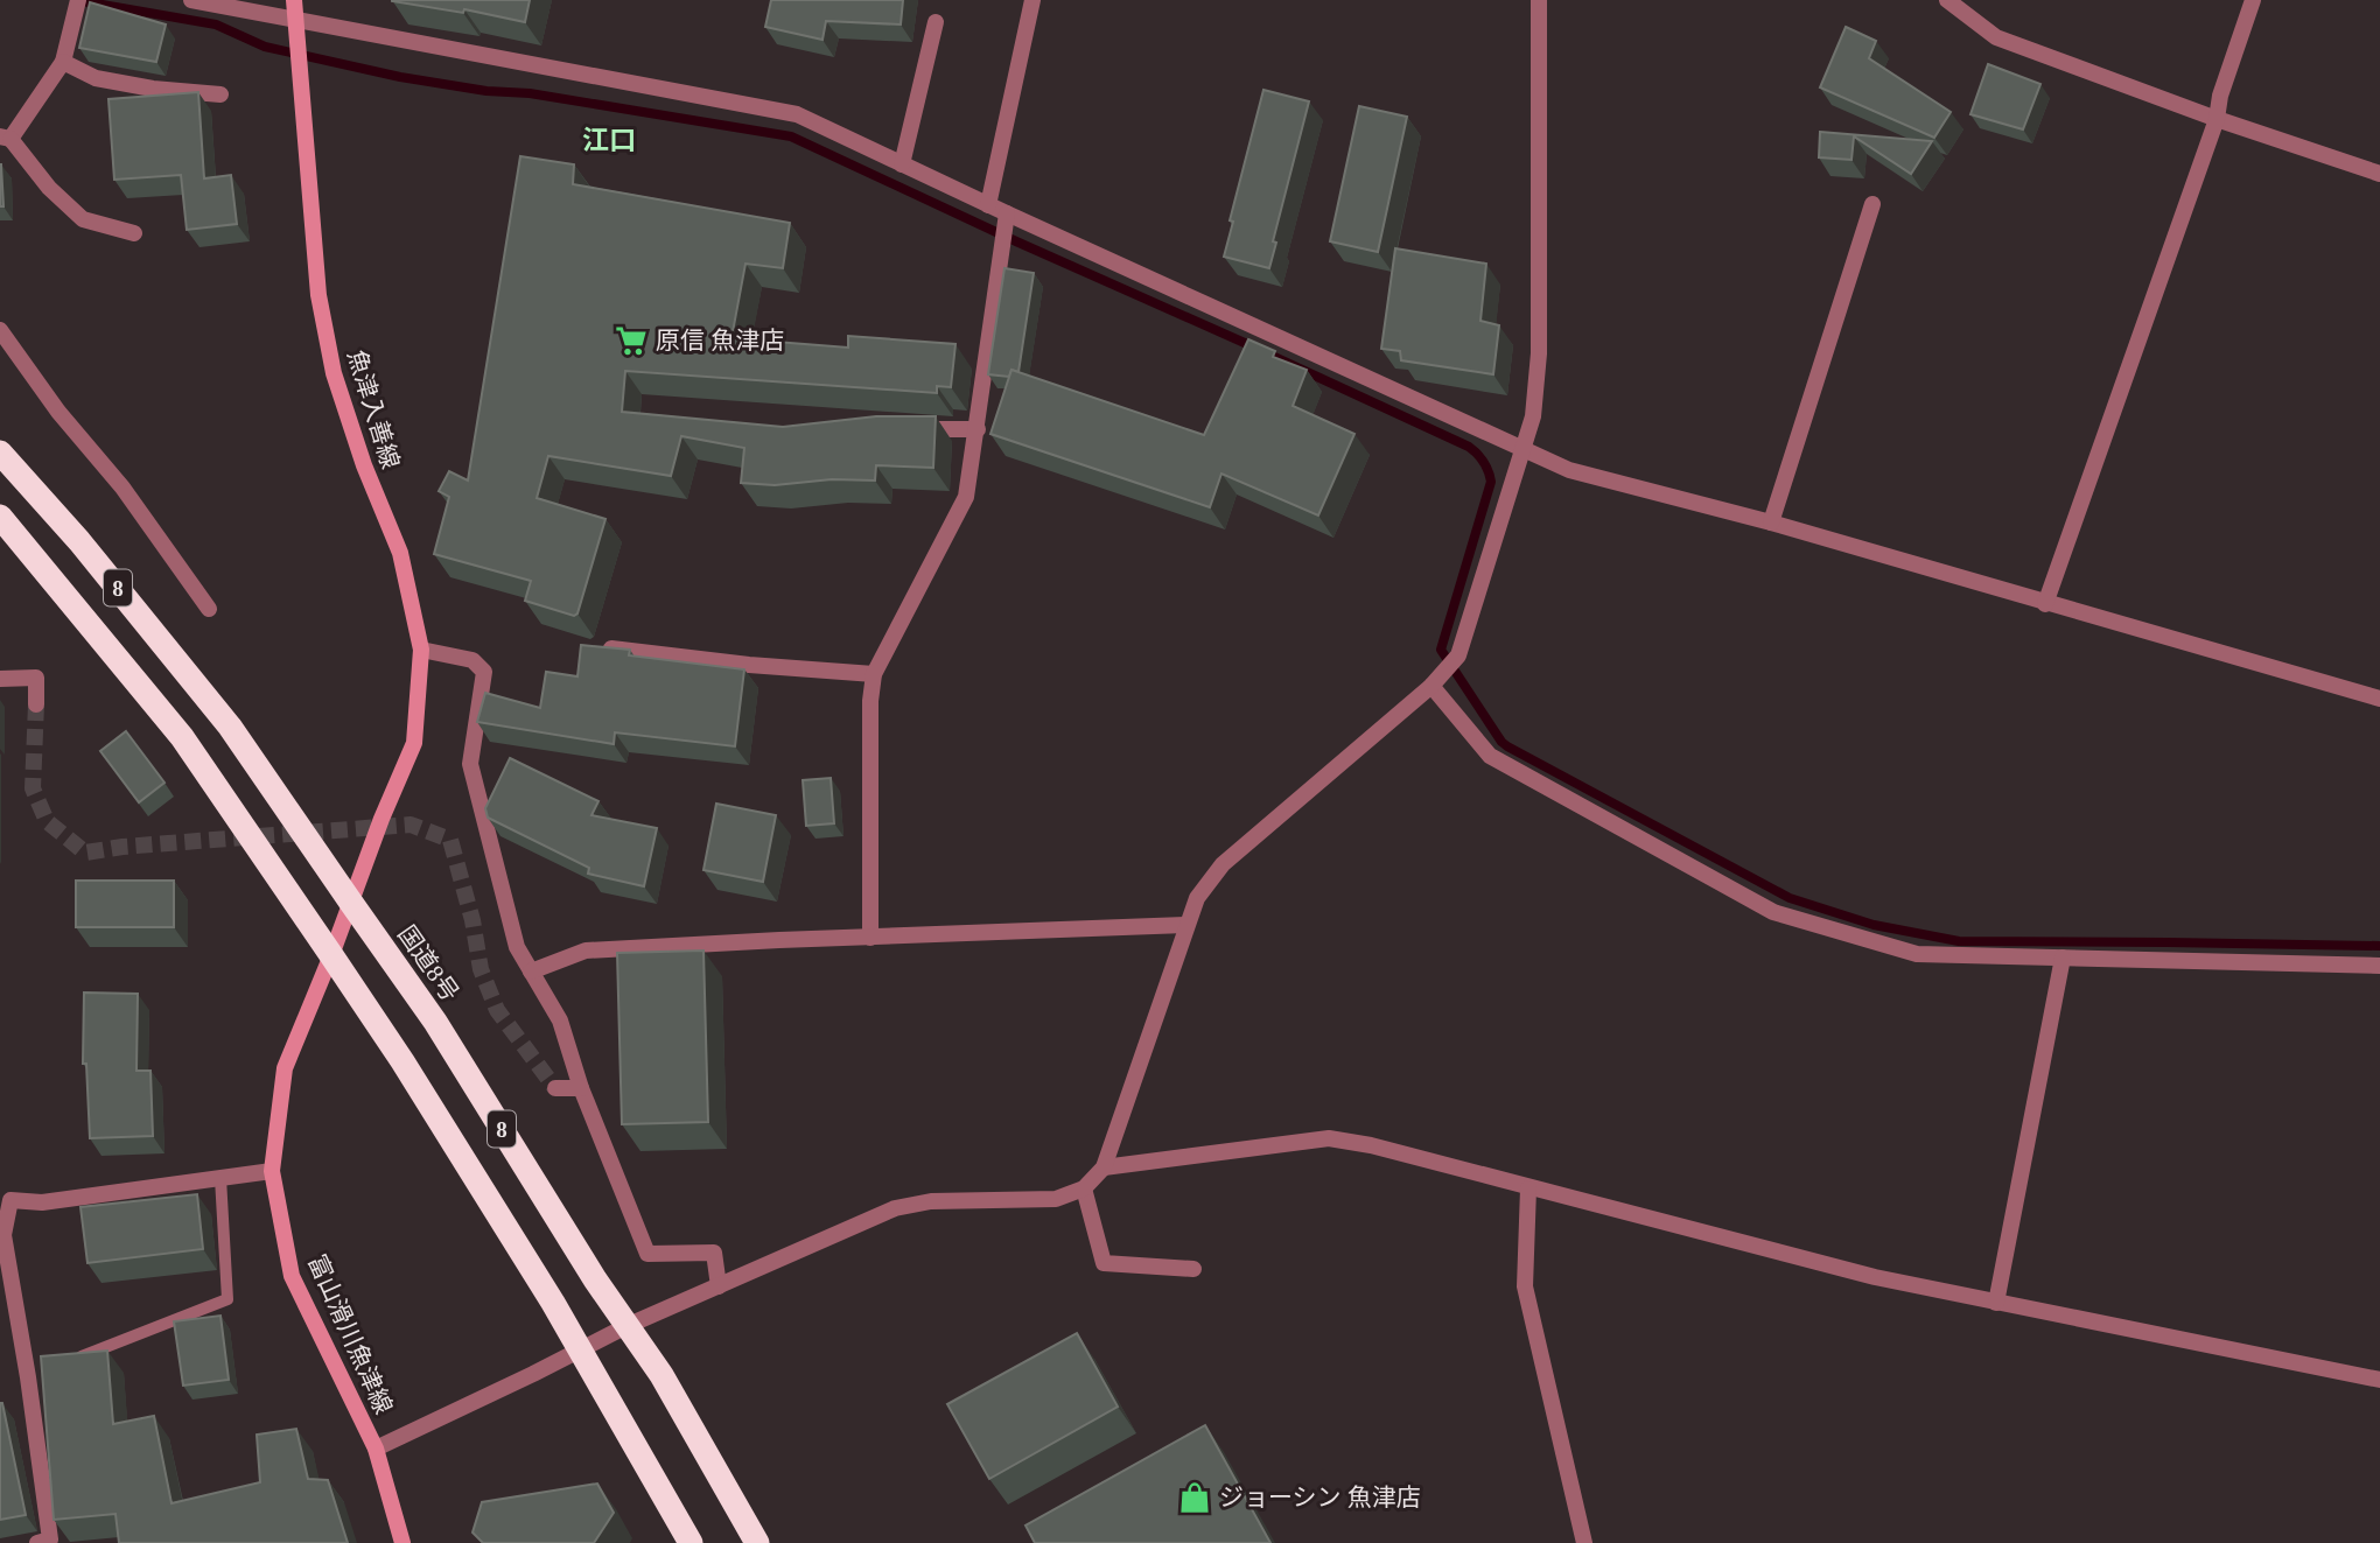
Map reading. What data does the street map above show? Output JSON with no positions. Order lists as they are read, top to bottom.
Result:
{
  "streets": {
    "highway": ["8", "国道8号"],
    "main road": ["魚津入善線", "富山滑川魚津線"]
  },
  "crossings": [
    ["魚津入善線", "富山滑川魚津線"],
    ["8", "富山滑川魚津線"],
    ["国道8号", "富山滑川魚津線"]
  ],
  "districts": ["江口"],
  "places": {
    "supermarket": ["原信 魚津店"],
    "shop": ["ジョーシン 魚津店"]
  }
}
